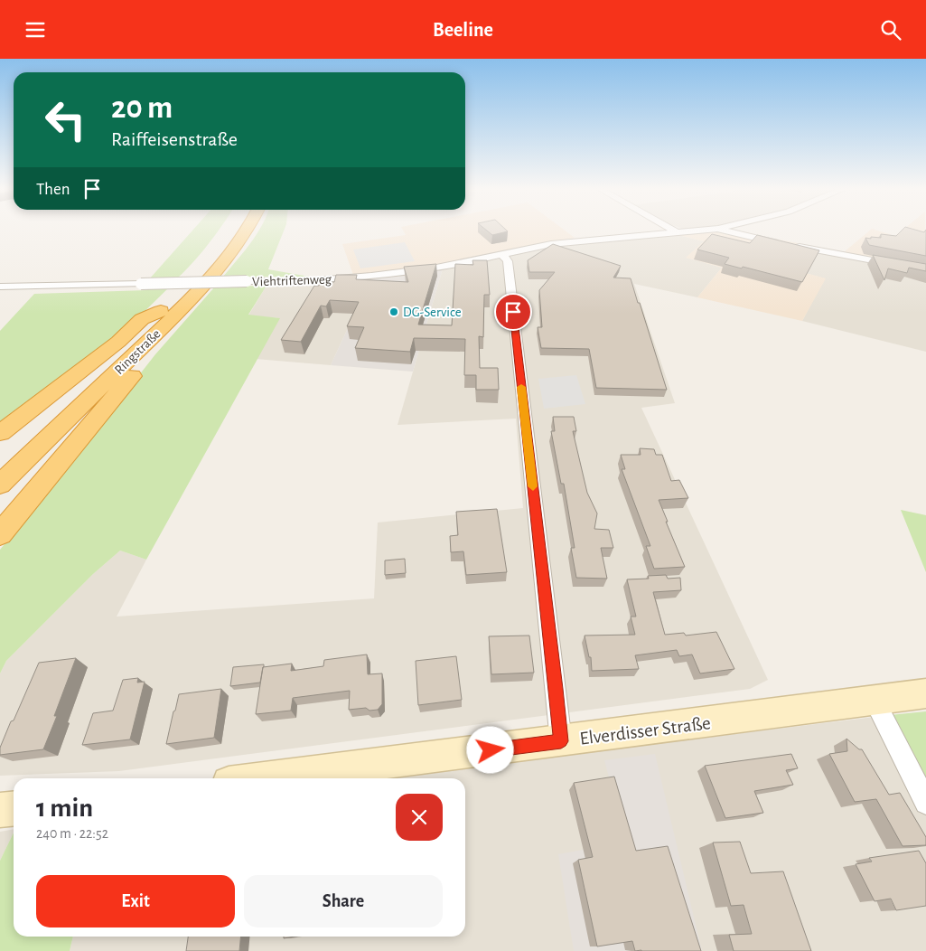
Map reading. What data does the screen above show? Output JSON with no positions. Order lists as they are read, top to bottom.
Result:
{
  "streets": {
    "highway": ["Ringstraße"],
    "main road": ["Elverdisser Straße"],
    "street": ["Viehtriftenweg"]
  },
  "places": ["DG-Service"],
  "page": {
    "header": "Beeline",
    "turn": ["20 m", "Raiffeisenstraße"],
    "then": "Then",
    "heading": ["1 min", "240 m · 22:52"],
    "buttons": ["Exit", "Share"]
  }
}
